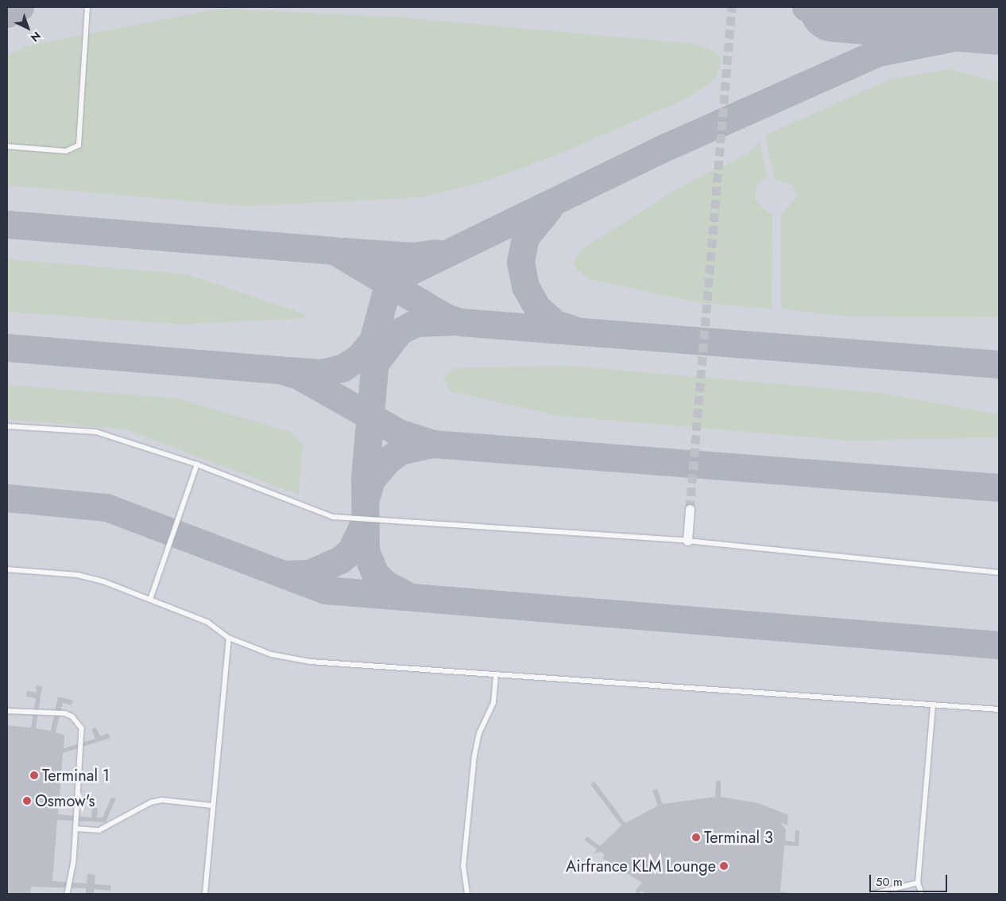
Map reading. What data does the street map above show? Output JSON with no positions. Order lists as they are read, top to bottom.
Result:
{
  "places": [
    "Terminal 1",
    "Osmow's",
    "Terminal 3",
    "Airfrance KLM Lounge"
  ],
  "scale_bar": "50 m",
  "north": "bottom right"
}
